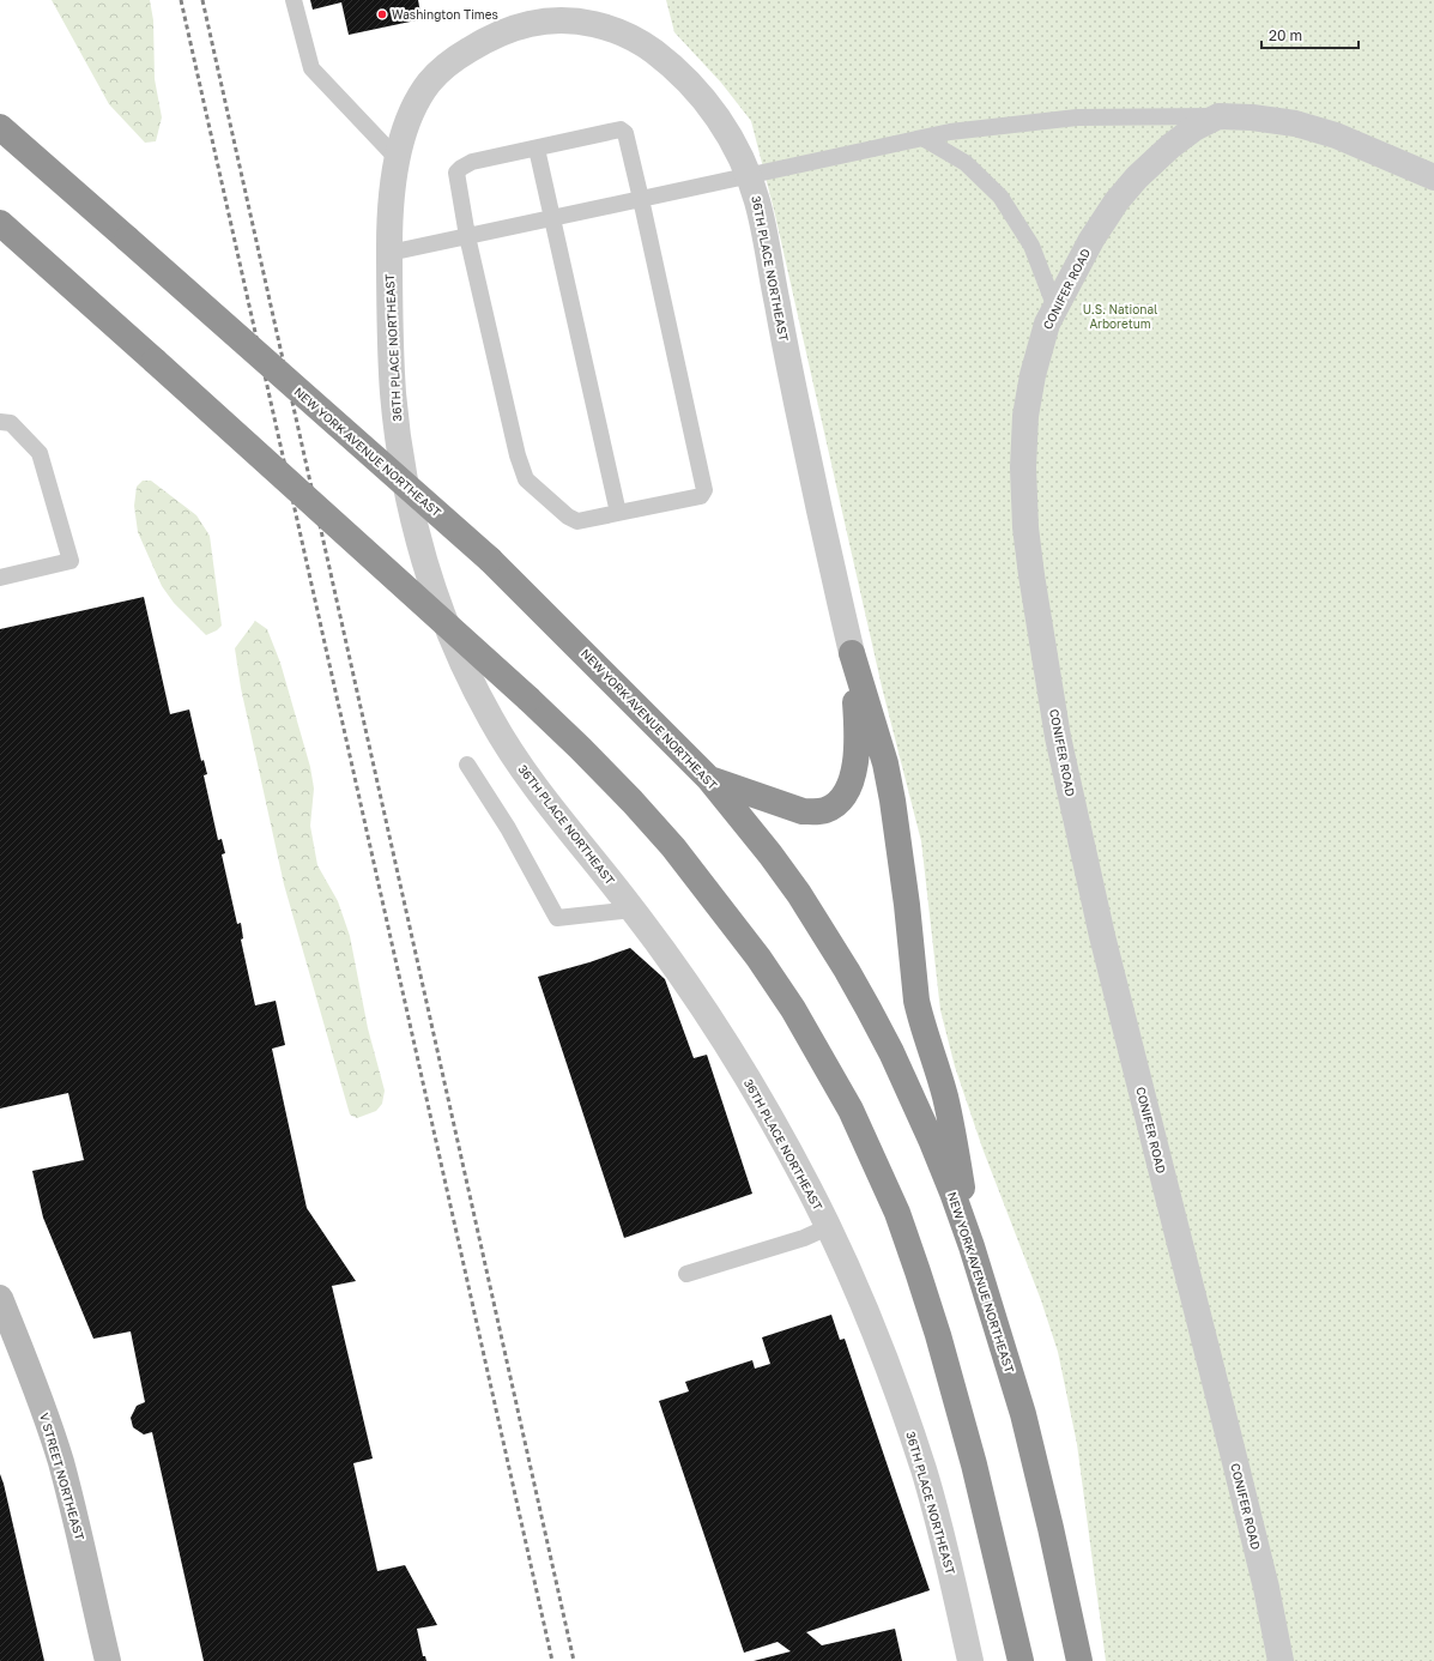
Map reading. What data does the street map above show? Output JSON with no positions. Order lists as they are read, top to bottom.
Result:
{
  "streets": {
    "highway": ["NEW YORK AVENUE NORTHEAST"],
    "street": ["36TH PLACE NORTHEAST", "CONIFER ROAD", "V STREET NORTHEAST"]
  },
  "parks": ["U.S. National Arboretum"],
  "places": ["Washington Times"],
  "scale_bar": "20 m"
}
